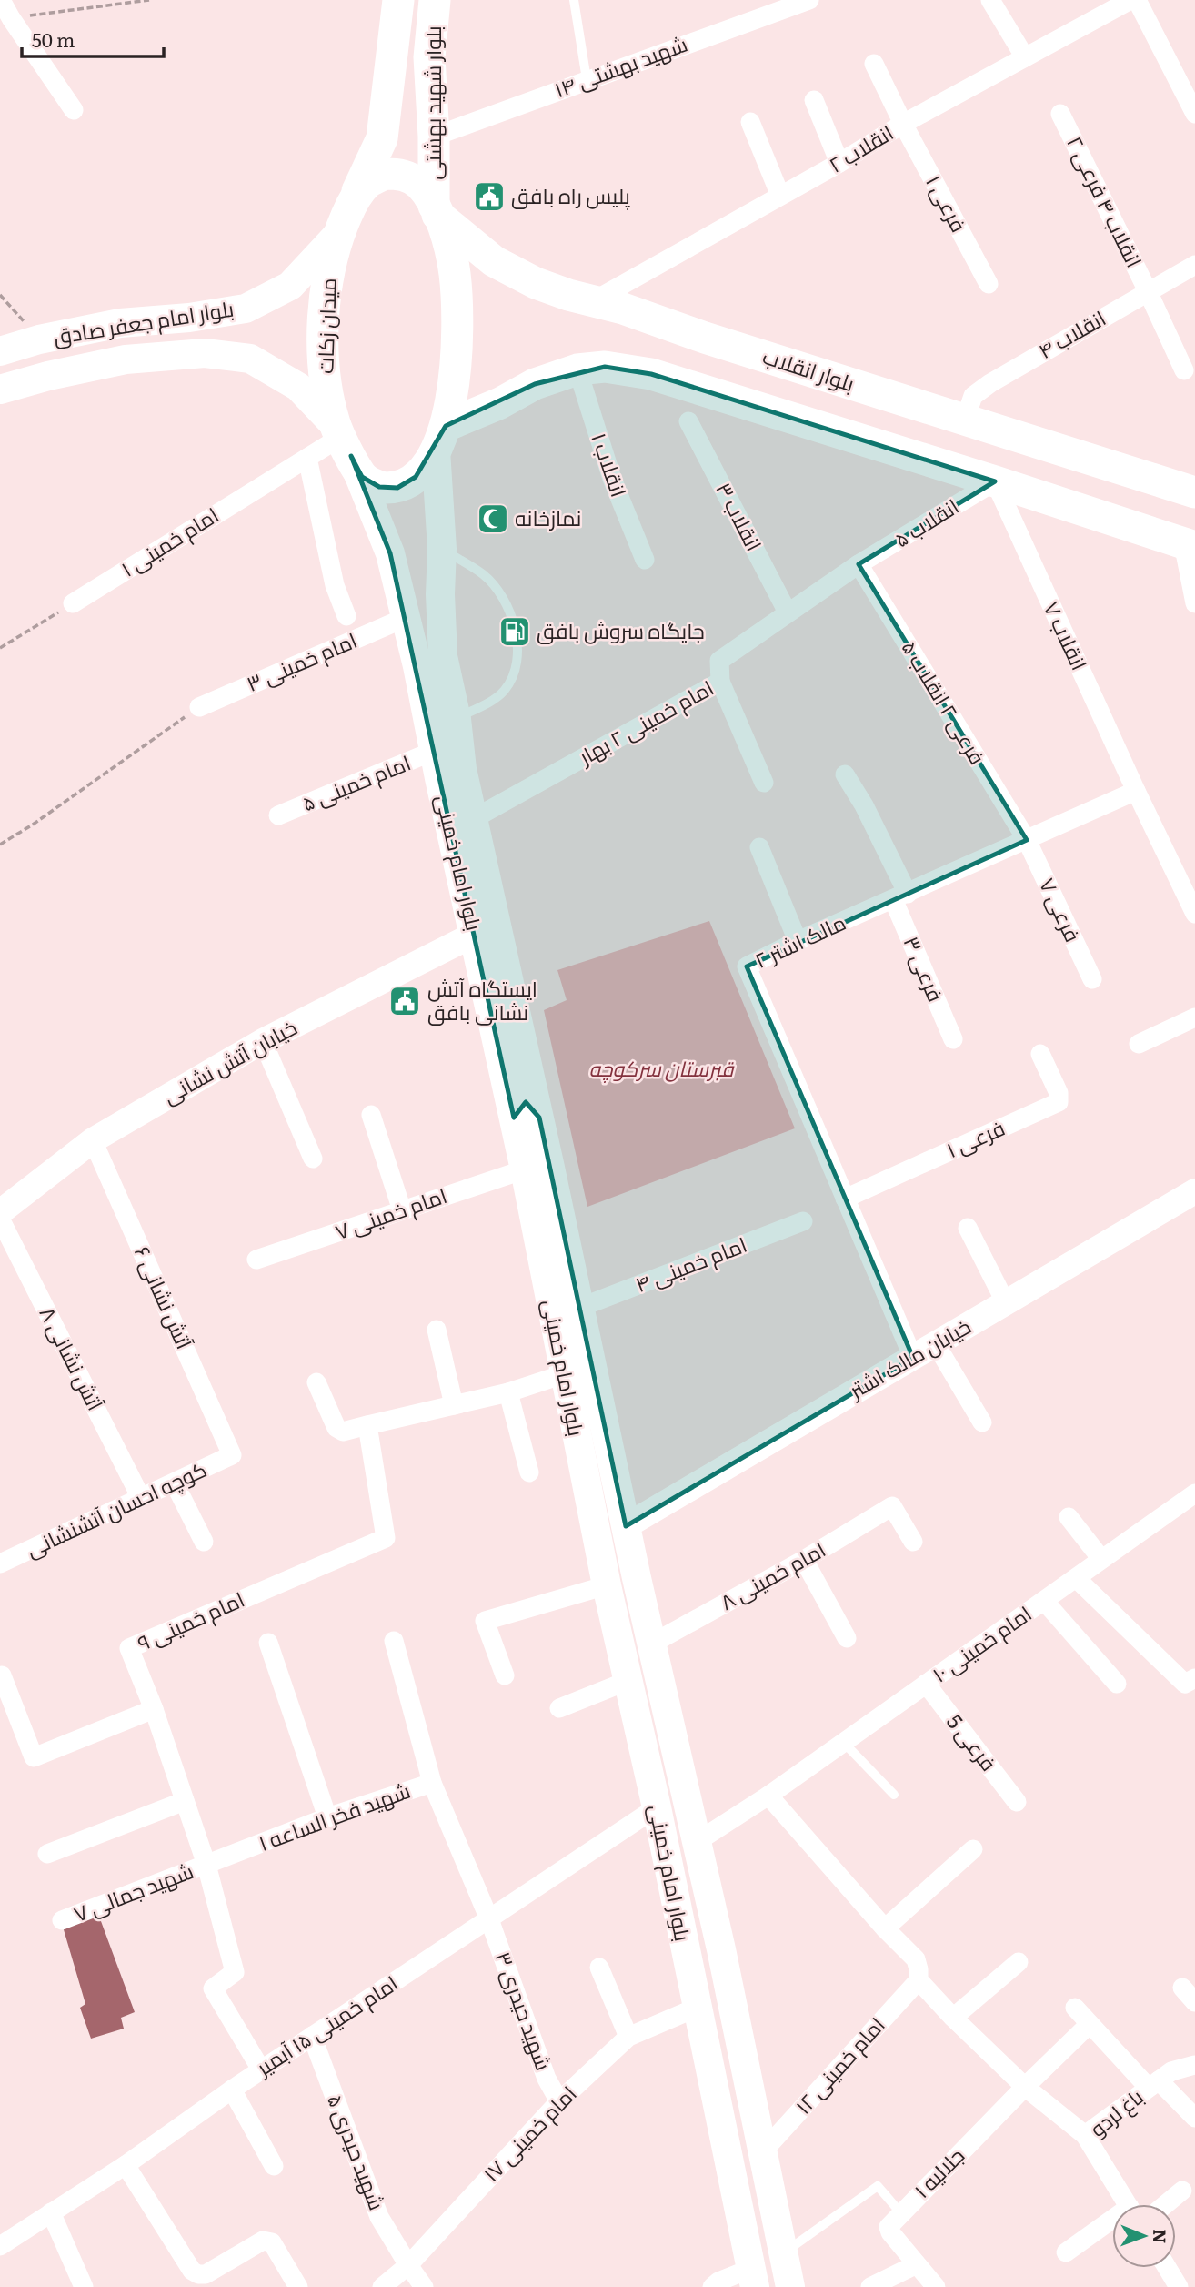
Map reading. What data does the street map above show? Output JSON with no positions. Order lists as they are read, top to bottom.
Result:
{
  "streets": {
    "main road": [
      "بلوار شهید بهشتی",
      "بلوار امام جعفر صادق",
      "میدان زکات",
      "بلوار انقلاب",
      "بلوار امام خمینی"
    ],
    "street": [
      "شهید بهشتی ۱۴",
      "انقلاب ۲",
      "انقلاب ۴ فرعی ۲",
      "فرعی ۱",
      "انقلاب ۴",
      "انقلاب ۱",
      "انقلاب ۳",
      "انقلاب ۵",
      "امام خمینی ۱",
      "انقلاب ۷",
      "امام خمینی ۳",
      "فرعی ۲ انقلاب ۵",
      "امام خمینی ۲ بهار",
      "امام خمینی ۵",
      "فرعی ۷",
      "مالک اشتر ۲",
      "فرعی ۳",
      "خیابان آتش نشانی",
      "امام خمینی ۷",
      "امام خمینی ۴",
      "آتش نشانی ۶",
      "آتش نشانی ۸",
      "خیابان مالک اشتر",
      "کوچه احسان آتشنشانی",
      "امام خمینی ۸",
      "امام خمینی ۹",
      "امام خمینی ۱۰",
      "فرعی 5",
      "شهید فخر الساعه ۱",
      "شهید جمالی ۷",
      "شهید حیدری ۳",
      "امام خمینی ۱۵ آبمیر",
      "امام خمینی ۱۲",
      "باغ لردو",
      "امام خمینی ۱۷",
      "شهید حیدری ۵",
      "جلالیه ۱"
    ]
  },
  "crossings": [
    ["شهید بهشتی ۱۴", "بلوار شهید بهشتی"],
    ["بلوار شهید بهشتی", "میدان زکات"],
    ["بلوار شهید بهشتی", "بلوار انقلاب"],
    ["انقلاب ۲", "فرعی ۱"],
    ["انقلاب ۲", "بلوار انقلاب"],
    ["انقلاب ۴ فرعی ۲", "انقلاب ۴"],
    ["فرعی ۱", "مالک اشتر ۲"],
    ["بلوار امام جعفر صادق", "میدان زکات"],
    ["بلوار امام جعفر صادق", "امام خمینی ۱"],
    ["بلوار امام جعفر صادق", "بلوار امام خمینی"],
    ["میدان زکات", "بلوار انقلاب"],
    ["میدان زکات", "امام خمینی ۱"],
    ["میدان زکات", "بلوار امام خمینی"],
    ["انقلاب ۴", "بلوار انقلاب"],
    ["انقلاب ۳", "امام خمینی ۲ بهار"],
    ["انقلاب ۵", "انقلاب ۷"],
    ["انقلاب ۵", "فرعی ۲ انقلاب ۵"],
    ["انقلاب ۵", "امام خمینی ۲ بهار"],
    ["امام خمینی ۱", "بلوار امام خمینی"],
    ["انقلاب ۷", "مالک اشتر ۲"],
    ["امام خمینی ۳", "بلوار امام خمینی"],
    ["فرعی ۲ انقلاب ۵", "امام خمینی ۲ بهار"],
    ["فرعی ۲ انقلاب ۵", "فرعی ۷"],
    ["فرعی ۲ انقلاب ۵", "مالک اشتر ۲"],
    ["امام خمینی ۲ بهار", "بلوار امام خمینی"],
    ["امام خمینی ۵", "بلوار امام خمینی"],
    ["بلوار امام خمینی", "خیابان آتش نشانی"],
    ["بلوار امام خمینی", "امام خمینی ۷"],
    ["بلوار امام خمینی", "امام خمینی ۴"],
    ["بلوار امام خمینی", "خیابان مالک اشتر"],
    ["بلوار امام خمینی", "امام خمینی ۸"],
    ["بلوار امام خمینی", "امام خمینی ۱۰"],
    ["بلوار امام خمینی", "امام خمینی ۱۵ آبمیر"],
    ["بلوار امام خمینی", "امام خمینی ۱۲"],
    ["بلوار امام خمینی", "امام خمینی ۱۷"],
    ["فرعی ۷", "مالک اشتر ۲"],
    ["مالک اشتر ۲", "فرعی ۳"],
    ["مالک اشتر ۲", "خیابان مالک اشتر"],
    ["خیابان آتش نشانی", "آتش نشانی ۶"],
    ["آتش نشانی ۶", "کوچه احسان آتشنشانی"],
    ["آتش نشانی ۸", "کوچه احسان آتشنشانی"],
    ["امام خمینی ۹", "شهید فخر الساعه ۱"],
    ["امام خمینی ۹", "شهید جمالی ۷"],
    ["امام خمینی ۹", "امام خمینی ۱۵ آبمیر"],
    ["امام خمینی ۱۰", "فرعی 5"],
    ["شهید فخر الساعه ۱", "شهید جمالی ۷"],
    ["شهید فخر الساعه ۱", "شهید حیدری ۳"],
    ["شهید فخر الساعه ۱", "امام خمینی ۱۵ آبمیر"],
    ["شهید حیدری ۳", "امام خمینی ۱۵ آبمیر"],
    ["شهید حیدری ۳", "امام خمینی ۱۷"],
    ["امام خمینی ۱۵ آبمیر", "شهید حیدری ۵"],
    ["امام خمینی ۱۷", "شهید حیدری ۵"]
  ],
  "parks": ["قبرستان سرکوچه"],
  "places": {
    "public building": ["پلیس راه بافق", "ایستگاه آتش نشانی بافق"],
    "mosque": ["نمازخانه"],
    "fuel station": ["جایگاه سروش بافق"]
  },
  "scale_bar": "50 m",
  "north": "right"
}
